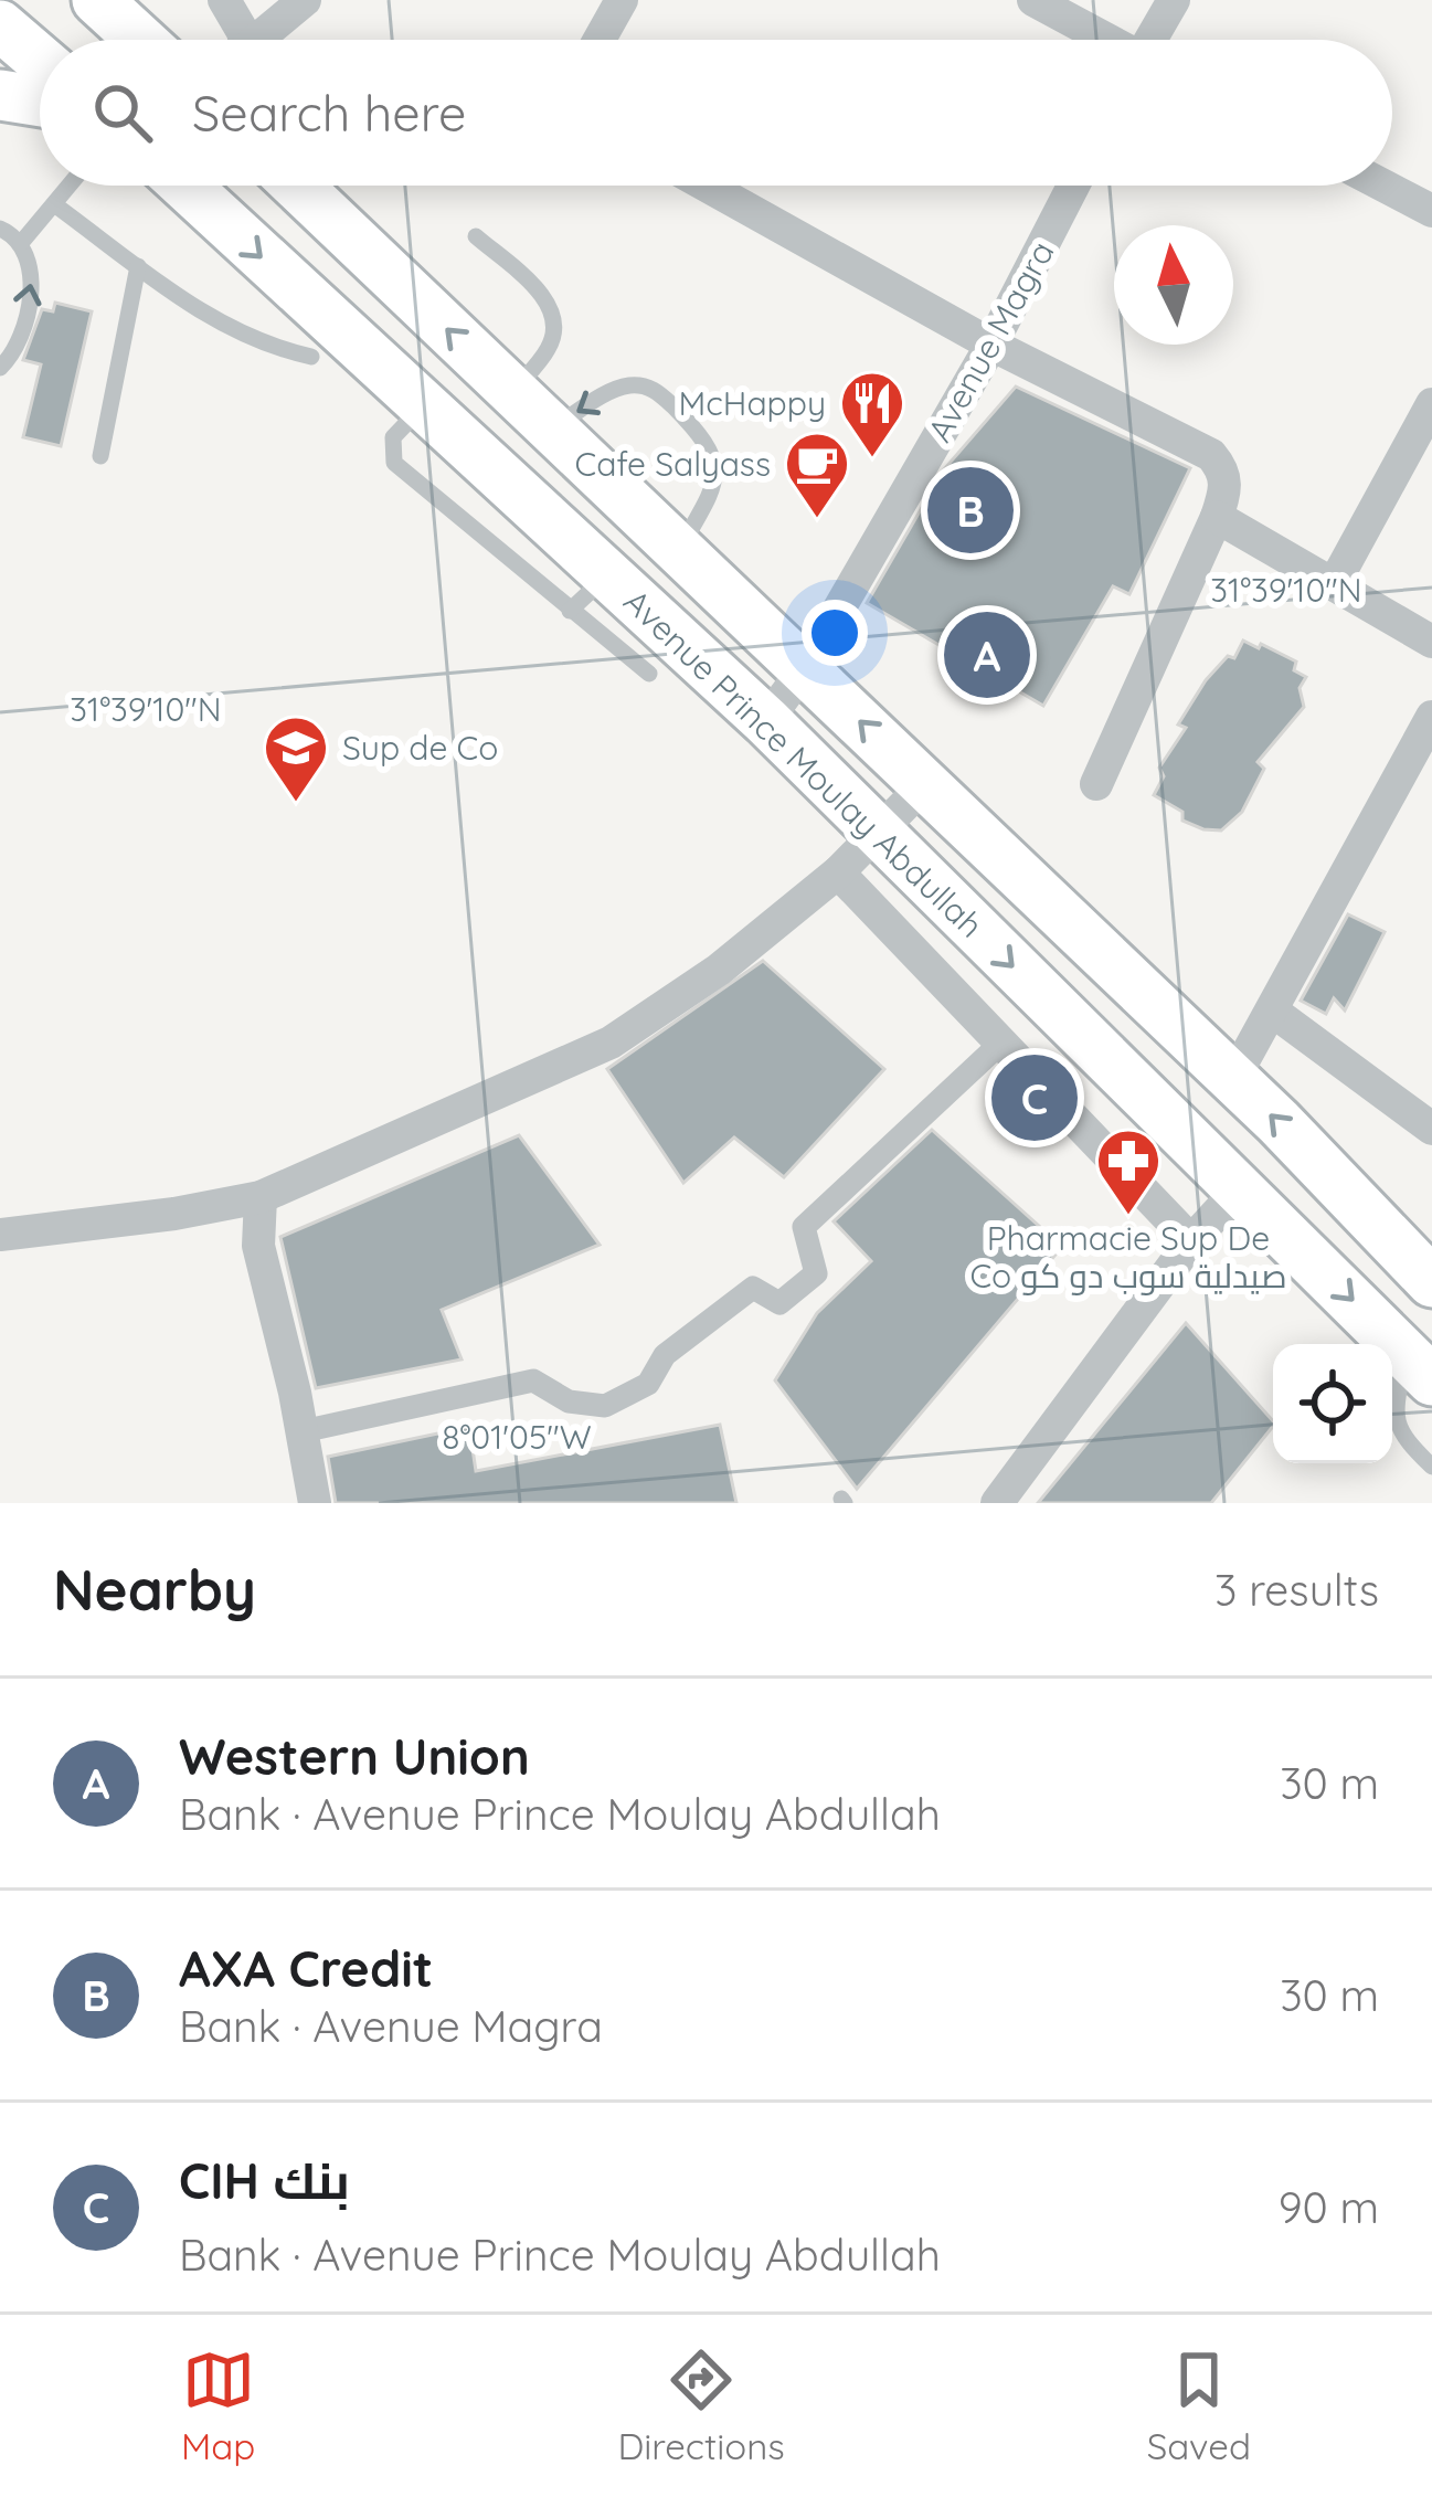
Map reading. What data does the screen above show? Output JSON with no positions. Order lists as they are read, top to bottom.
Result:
{
  "streets": {
    "main road": ["Avenue Prince Moulay Abdullah"],
    "street": ["Avenue Magra"]
  },
  "crossings": [
    ["Avenue Magra", "Avenue Prince Moulay Abdullah"]
  ],
  "places": {
    "restaurant": ["McHappy"],
    "cafe": ["Cafe Salyass"],
    "school or university": ["Sup de Co"],
    "pharmacy": ["Pharmacie Sup De Co صيدلية سوب دو كو"]
  },
  "north": "top",
  "page": {
    "search": "Search here",
    "pins": ["B", "A", "C"],
    "heading": ["Nearby", "3 results"],
    "list": [
      {
        "mark": "A",
        "name": "Western Union",
        "note": "Bank · Avenue Prince Moulay Abdullah",
        "value": "30 m"
      },
      {
        "mark": "B",
        "name": "AXA Credit",
        "note": "Bank · Avenue Magra",
        "value": "30 m"
      },
      {
        "mark": "C",
        "name": "CIH بنك",
        "note": "Bank · Avenue Prince Moulay Abdullah",
        "value": "90 m"
      }
    ],
    "nav": ["Map", "Directions", "Saved"]
  },
  "coordinates": ["31°39'10\"N", "8°01'05\"W"]
}
